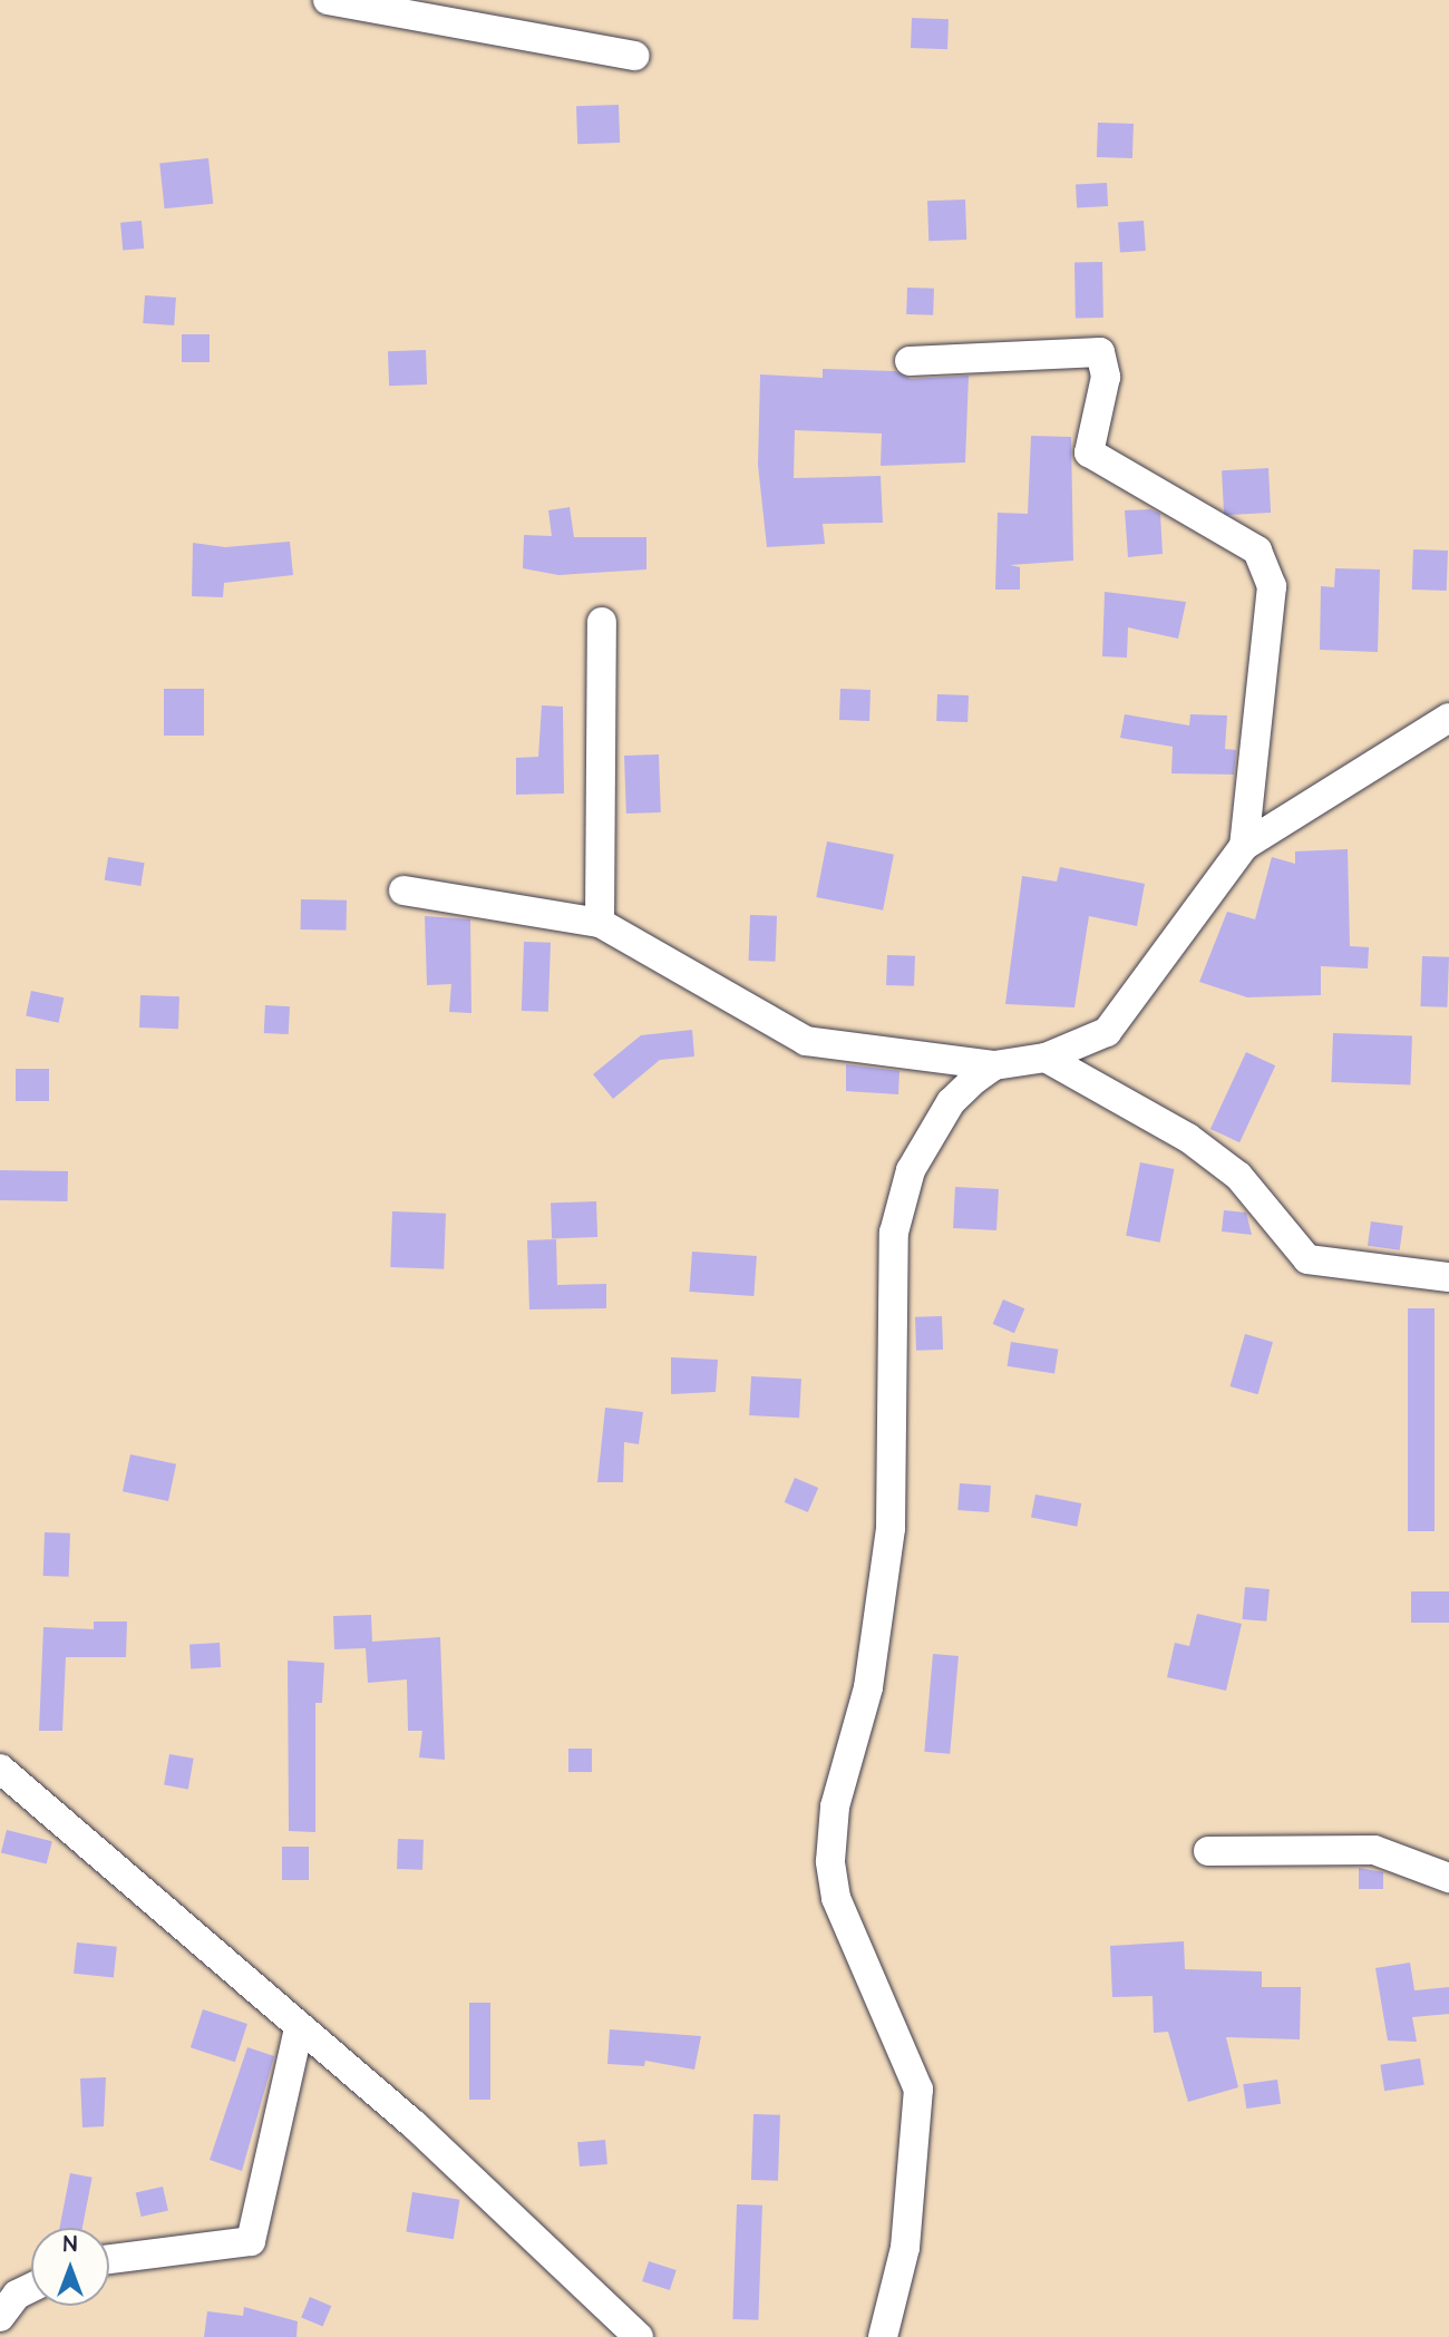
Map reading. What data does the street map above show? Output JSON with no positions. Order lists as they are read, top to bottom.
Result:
{
  "north": "top"
}
